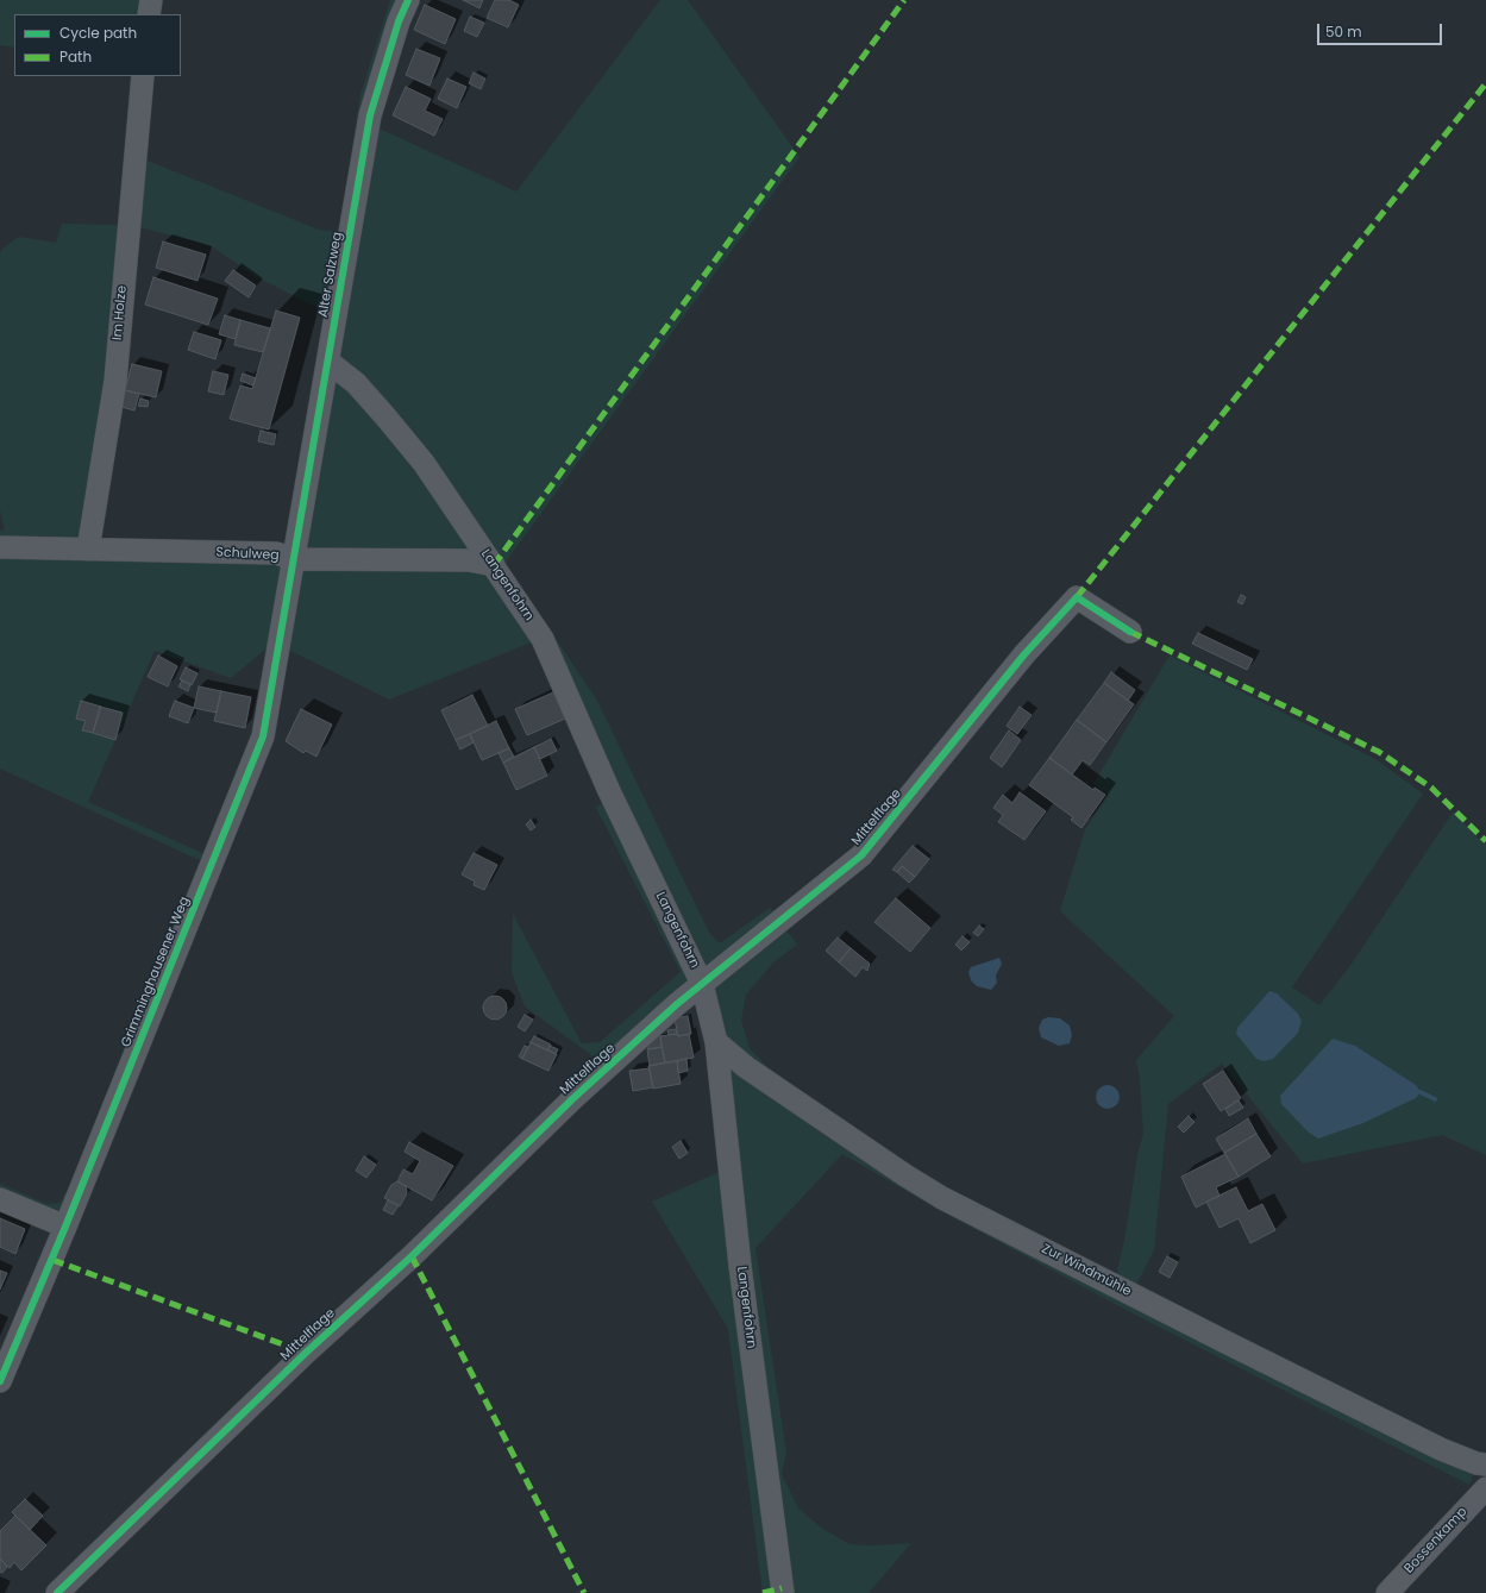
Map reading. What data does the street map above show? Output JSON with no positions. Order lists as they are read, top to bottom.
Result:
{
  "streets": {
    "street": [
      "Alter Salzweg",
      "Im Holze",
      "Schulweg",
      "Langenfohrn",
      "Mittelflage",
      "Grimminghausener Weg",
      "Zur Windmühle",
      "Bossenkamp"
    ]
  },
  "crossings": [
    ["Alter Salzweg", "Schulweg"],
    ["Alter Salzweg", "Langenfohrn"],
    ["Alter Salzweg", "Grimminghausener Weg"],
    ["Im Holze", "Schulweg"],
    ["Schulweg", "Langenfohrn"],
    ["Schulweg", "Grimminghausener Weg"],
    ["Langenfohrn", "Mittelflage"],
    ["Langenfohrn", "Zur Windmühle"],
    ["Zur Windmühle", "Bossenkamp"]
  ],
  "legend": ["Cycle path", "Path"],
  "scale_bar": "50 m"
}
